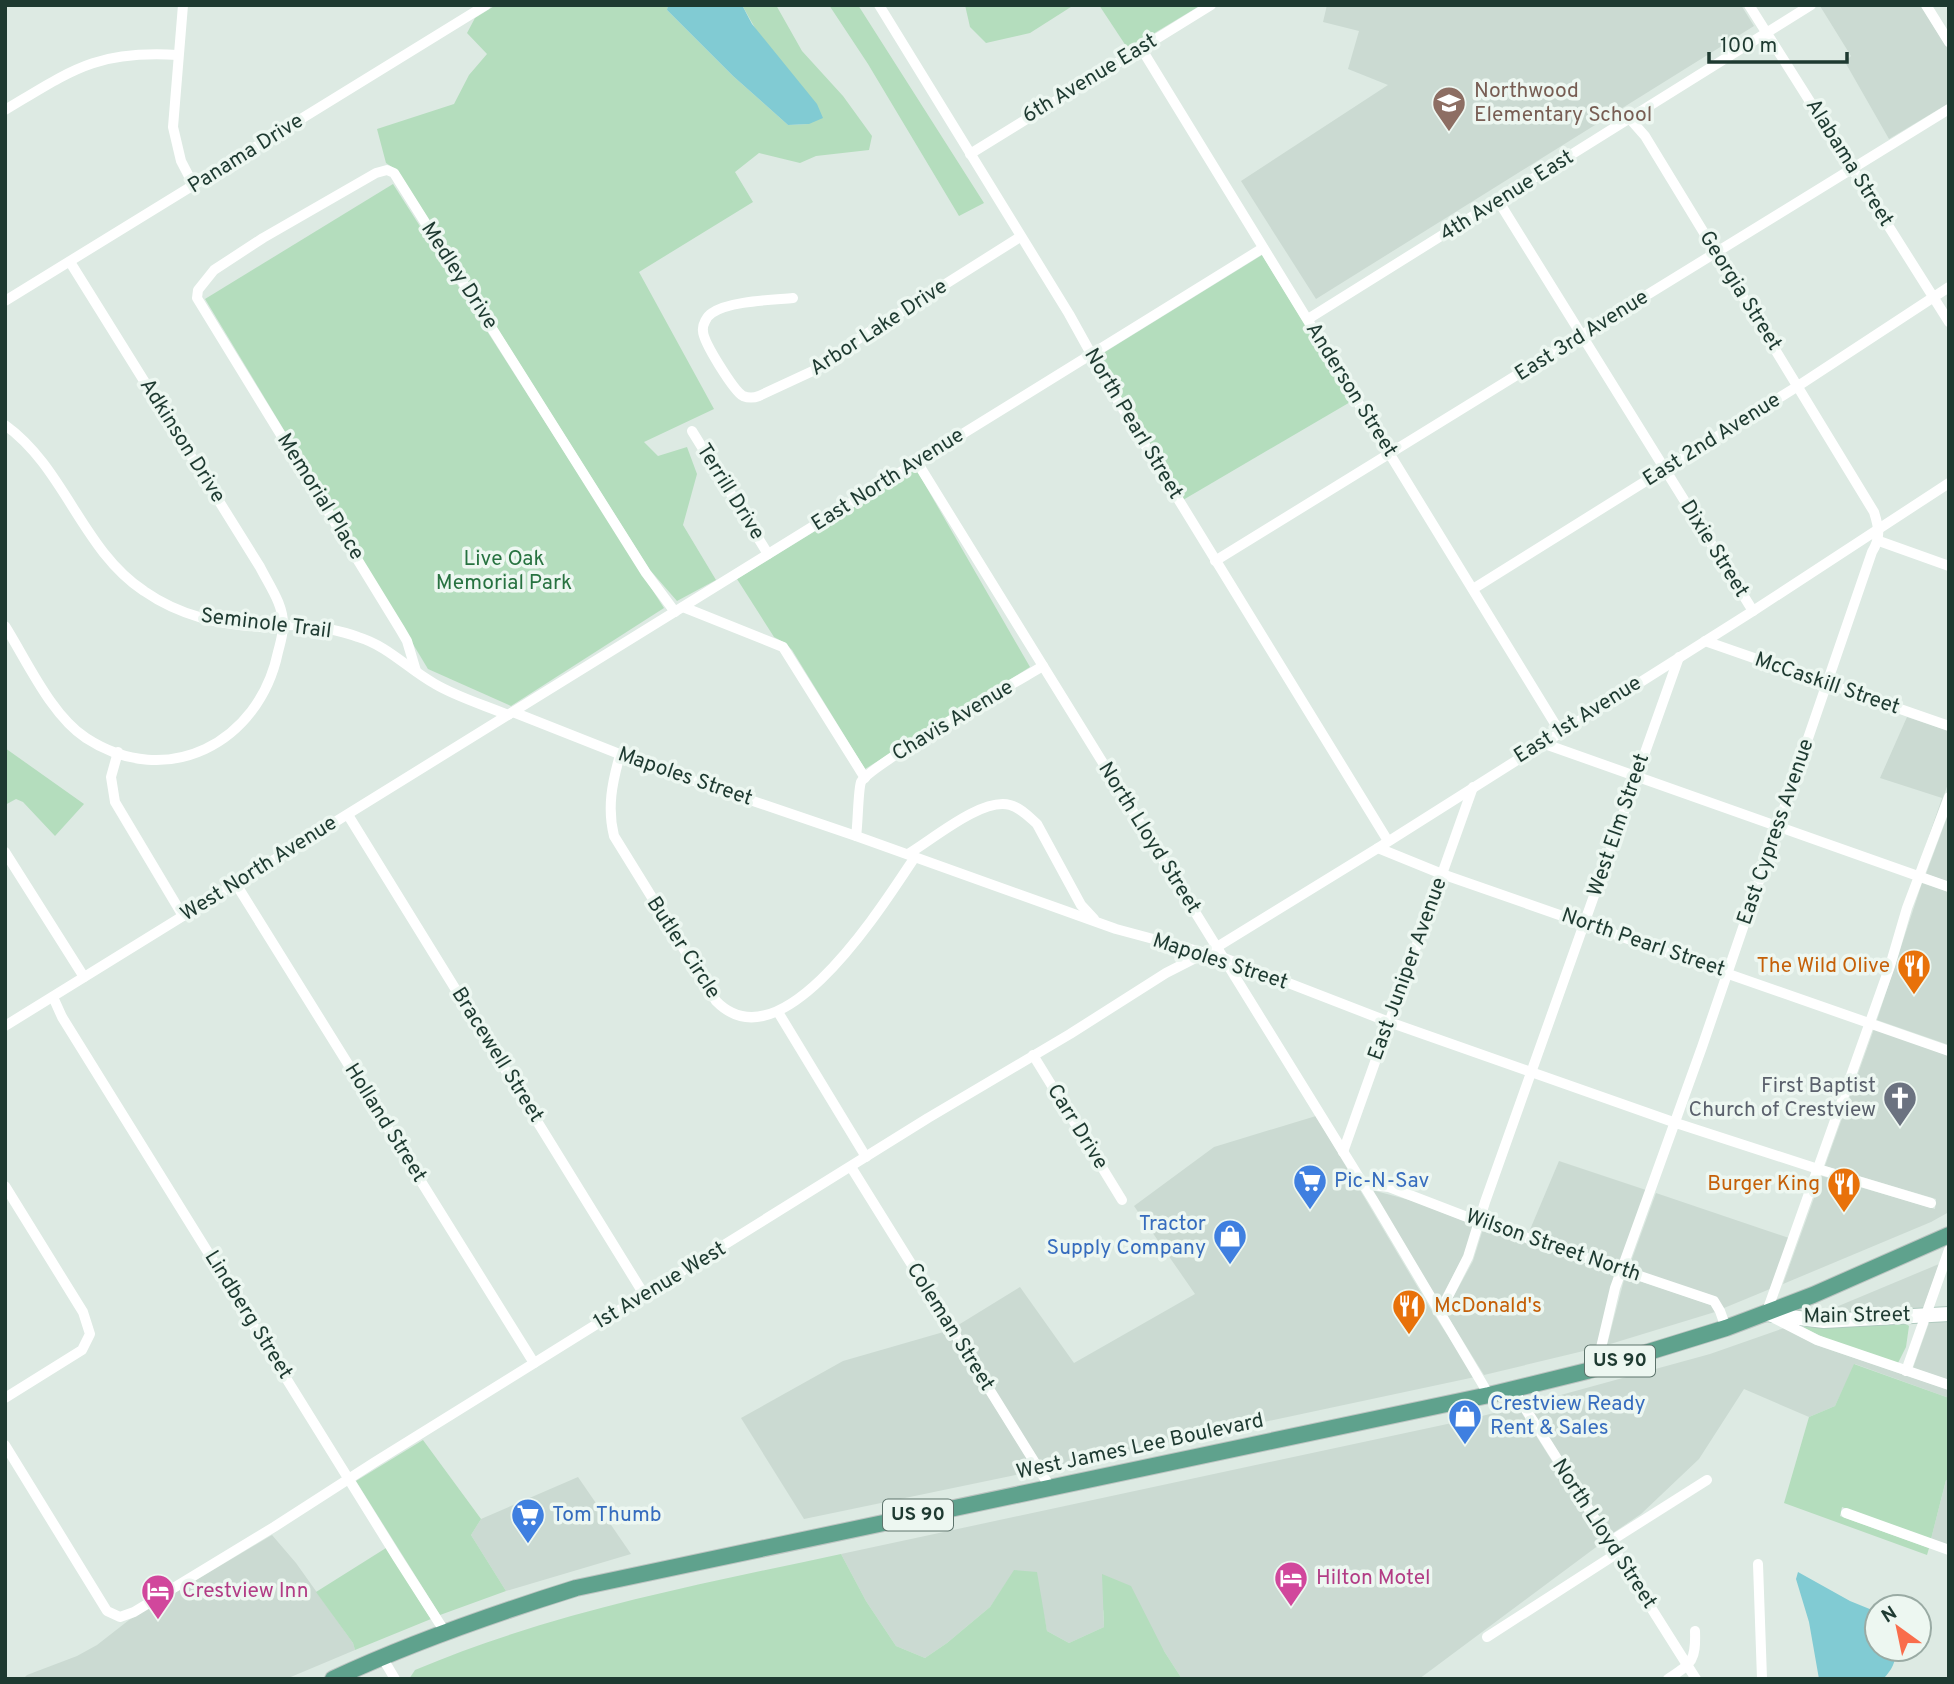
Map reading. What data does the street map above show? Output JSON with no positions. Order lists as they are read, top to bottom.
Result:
{
  "streets": {
    "main road": ["US 90", "West James Lee Boulevard"],
    "street": [
      "6th Avenue East",
      "Panama Drive",
      "Alabama Street",
      "4th Avenue East",
      "Medley Drive",
      "Georgia Street",
      "Arbor Lake Drive",
      "East 3rd Avenue",
      "Anderson Street",
      "North Pearl Street",
      "East 2nd Avenue",
      "Adkinson Drive",
      "East North Avenue",
      "Terrill Drive",
      "Memorial Place",
      "Dixie Street",
      "Seminole Trail",
      "McCaskill Street",
      "East 1st Avenue",
      "Chavis Avenue",
      "Mapoles Street",
      "West Elm Street",
      "East Cypress Avenue",
      "North Lloyd Street",
      "West North Avenue",
      "Butler Circle",
      "East Juniper Avenue",
      "Bracewell Street",
      "Holland Street",
      "Carr Drive",
      "Wilson Street North",
      "1st Avenue West",
      "Lindberg Street",
      "Main Street",
      "Coleman Street"
    ]
  },
  "crossings": [
    ["6th Avenue East", "Anderson Street"],
    ["6th Avenue East", "North Pearl Street"],
    ["Panama Drive", "Adkinson Drive"],
    ["Alabama Street", "4th Avenue East"],
    ["Alabama Street", "East 3rd Avenue"],
    ["Alabama Street", "East 2nd Avenue"],
    ["4th Avenue East", "Georgia Street"],
    ["4th Avenue East", "Anderson Street"],
    ["4th Avenue East", "Dixie Street"],
    ["Medley Drive", "East North Avenue"],
    ["Medley Drive", "Memorial Place"],
    ["Georgia Street", "East 3rd Avenue"],
    ["Georgia Street", "East 2nd Avenue"],
    ["Georgia Street", "East 1st Avenue"],
    ["Georgia Street", "East Cypress Avenue"],
    ["Arbor Lake Drive", "North Pearl Street"],
    ["East 3rd Avenue", "Anderson Street"],
    ["East 3rd Avenue", "North Pearl Street"],
    ["East 3rd Avenue", "Dixie Street"],
    ["Anderson Street", "East 2nd Avenue"],
    ["Anderson Street", "East North Avenue"],
    ["Anderson Street", "East 1st Avenue"],
    ["North Pearl Street", "East North Avenue"],
    ["North Pearl Street", "East 1st Avenue"],
    ["North Pearl Street", "West Elm Street"],
    ["North Pearl Street", "East Cypress Avenue"],
    ["North Pearl Street", "East Juniper Avenue"],
    ["East 2nd Avenue", "Dixie Street"],
    ["Adkinson Drive", "Seminole Trail"],
    ["East North Avenue", "Terrill Drive"],
    ["East North Avenue", "Seminole Trail"],
    ["East North Avenue", "Mapoles Street"],
    ["East North Avenue", "North Lloyd Street"],
    ["East North Avenue", "West North Avenue"],
    ["Memorial Place", "Seminole Trail"],
    ["Dixie Street", "East 1st Avenue"],
    ["Seminole Trail", "Mapoles Street"],
    ["Seminole Trail", "West North Avenue"],
    ["McCaskill Street", "East 1st Avenue"],
    ["McCaskill Street", "East Cypress Avenue"],
    ["East 1st Avenue", "Mapoles Street"],
    ["East 1st Avenue", "West Elm Street"],
    ["East 1st Avenue", "North Lloyd Street"],
    ["East 1st Avenue", "East Juniper Avenue"],
    ["East 1st Avenue", "1st Avenue West"],
    ["Chavis Avenue", "North Lloyd Street"],
    ["Mapoles Street", "West Elm Street"],
    ["Mapoles Street", "East Cypress Avenue"],
    ["Mapoles Street", "North Lloyd Street"],
    ["Mapoles Street", "West North Avenue"],
    ["Mapoles Street", "Butler Circle"],
    ["Mapoles Street", "East Juniper Avenue"],
    ["Mapoles Street", "1st Avenue West"],
    ["West Elm Street", "North Lloyd Street"],
    ["West Elm Street", "Wilson Street North"],
    ["East Cypress Avenue", "Wilson Street North"],
    ["East Cypress Avenue", "West James Lee Boulevard"],
    ["North Lloyd Street", "East Juniper Avenue"],
    ["North Lloyd Street", "Wilson Street North"],
    ["North Lloyd Street", "West James Lee Boulevard"],
    ["West North Avenue", "Bracewell Street"],
    ["West North Avenue", "Holland Street"],
    ["West North Avenue", "Lindberg Street"],
    ["Bracewell Street", "1st Avenue West"],
    ["Holland Street", "1st Avenue West"],
    ["Carr Drive", "1st Avenue West"],
    ["Wilson Street North", "West James Lee Boulevard"],
    ["1st Avenue West", "Lindberg Street"],
    ["1st Avenue West", "Coleman Street"],
    ["Lindberg Street", "West James Lee Boulevard"],
    ["Main Street", "West James Lee Boulevard"],
    ["Coleman Street", "West James Lee Boulevard"]
  ],
  "parks": ["Live Oak Memorial Park"],
  "places": {
    "school or university": ["Northwood Elementary School"],
    "restaurant": ["The Wild Olive", "Burger King", "McDonald's"],
    "church": ["First Baptist Church of Crestview"],
    "supermarket": ["Pic-N-Sav", "Tom Thumb"],
    "shop": ["Tractor Supply Company", "Crestview Ready Rent & Sales"],
    "hotel": ["Hilton Motel", "Crestview Inn"]
  },
  "scale_bar": "100 m",
  "north": "top left"
}
